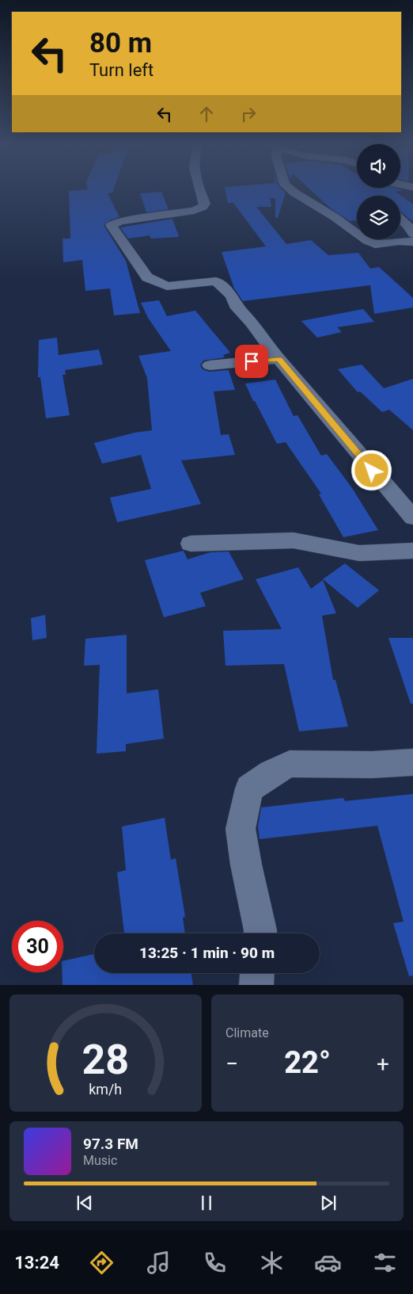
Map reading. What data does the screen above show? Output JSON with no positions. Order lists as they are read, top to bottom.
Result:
{
  "page": {
    "turn": ["80 m", "Turn left"],
    "limit": "30",
    "trip": "13:25 · 1 min · 90 m",
    "tile": "Climate",
    "heat": ["−", "22°", "+"],
    "song": ["97.3 FM", "Music"],
    "tabs": "13:24",
    "gauge": ["28", "km/h"]
  }
}
